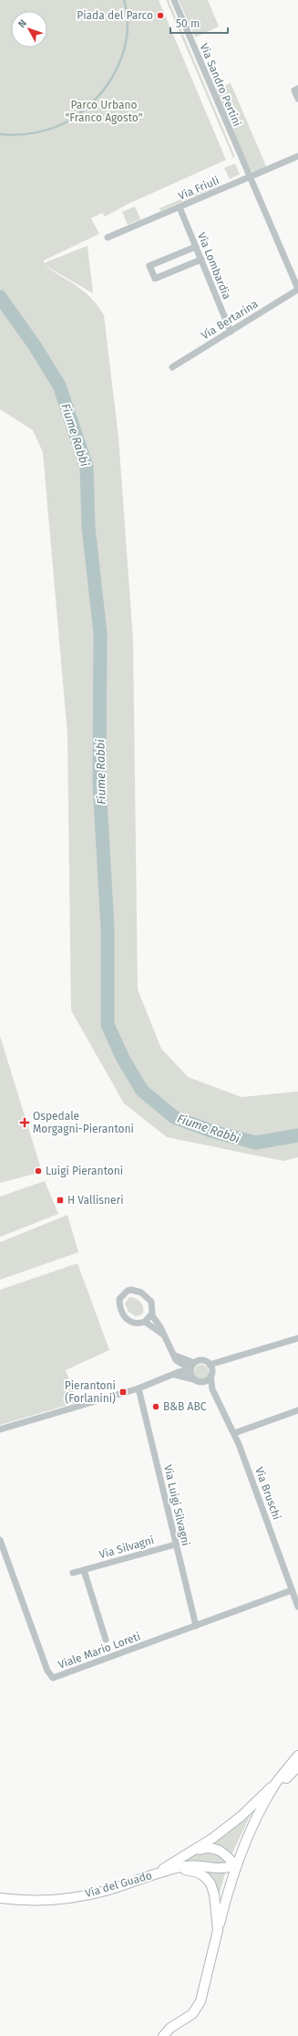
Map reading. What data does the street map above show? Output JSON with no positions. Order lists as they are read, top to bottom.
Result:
{
  "streets": {
    "street": [
      "Via Sandro Pertini",
      "Via Friuli",
      "Via Lombardia",
      "Via Bertarina",
      "Via Bruschi",
      "Via Luigi Silvagni",
      "Via Silvagni",
      "Viale Mario Loreti",
      "Via del Guado"
    ]
  },
  "crossings": [
    ["Via Sandro Pertini", "Via Friuli"],
    ["Via Sandro Pertini", "Via Bertarina"],
    ["Via Friuli", "Via Lombardia"],
    ["Via Lombardia", "Via Bertarina"],
    ["Via Bruschi", "Viale Mario Loreti"],
    ["Via Luigi Silvagni", "Via Silvagni"],
    ["Via Luigi Silvagni", "Viale Mario Loreti"]
  ],
  "water": ["Fiume Rabbi"],
  "parks": ["Parco Urbano \"Franco Agosto\""],
  "places": {
    "other": ["Piada del Parco", "Luigi Pierantoni", "B&B ABC"],
    "health": ["Ospedale Morgagni-Pierantoni"],
    "transit": ["H Vallisneri", "Pierantoni (Forlanini)"]
  },
  "scale_bar": "50 m",
  "north": "top left"
}
